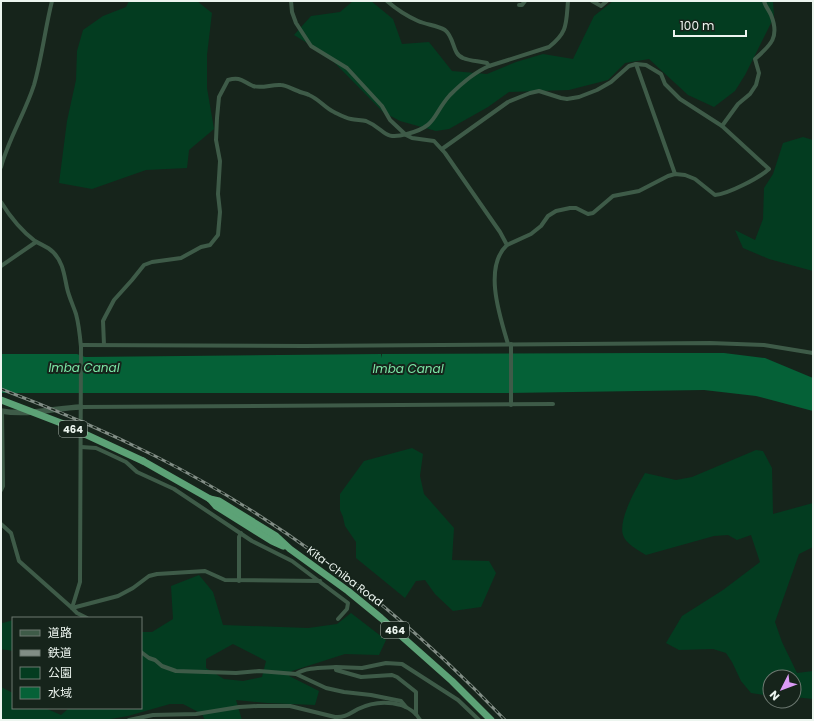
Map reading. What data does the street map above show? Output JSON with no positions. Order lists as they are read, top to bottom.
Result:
{
  "streets": {
    "highway": ["464", "Kita-Chiba Road"]
  },
  "water": ["Imba Canal"],
  "legend": [
    "道路",
    "鉄道",
    "公園",
    "水域"
  ],
  "scale_bar": "100 m",
  "north": "bottom left"
}
